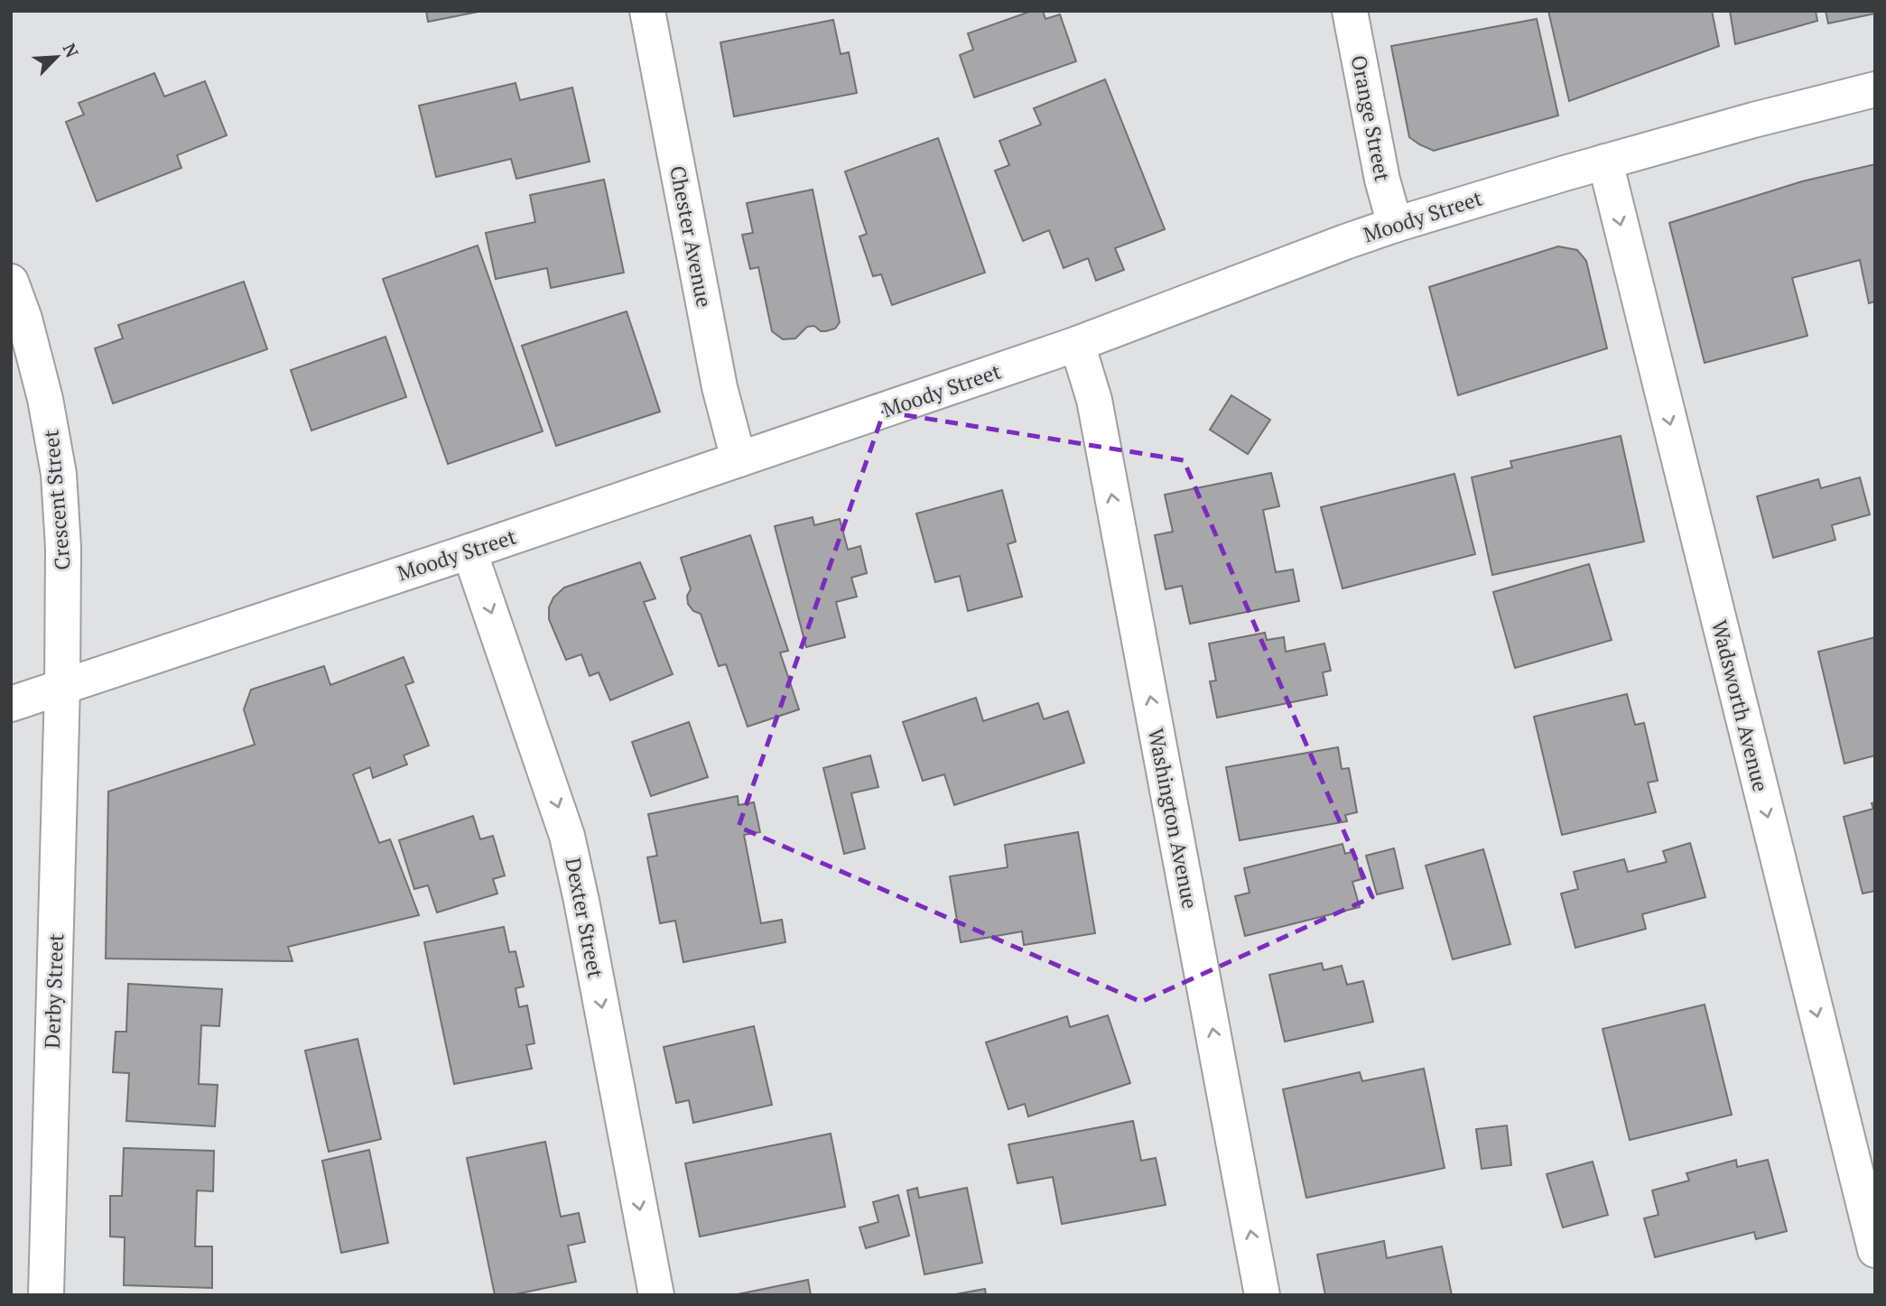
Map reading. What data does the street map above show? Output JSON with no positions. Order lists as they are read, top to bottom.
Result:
{
  "streets": {
    "street": [
      "Orange Street",
      "Moody Street",
      "Chester Avenue",
      "Crescent Street",
      "Wadsworth Avenue",
      "Washington Avenue",
      "Dexter Street",
      "Derby Street"
    ]
  },
  "crossings": [
    ["Orange Street", "Moody Street"],
    ["Moody Street", "Chester Avenue"],
    ["Moody Street", "Crescent Street"],
    ["Moody Street", "Wadsworth Avenue"],
    ["Moody Street", "Washington Avenue"],
    ["Moody Street", "Dexter Street"],
    ["Moody Street", "Derby Street"],
    ["Crescent Street", "Derby Street"]
  ],
  "one_way": ["Wadsworth Avenue", "Washington Avenue", "Dexter Street"],
  "north": "top right"
}
